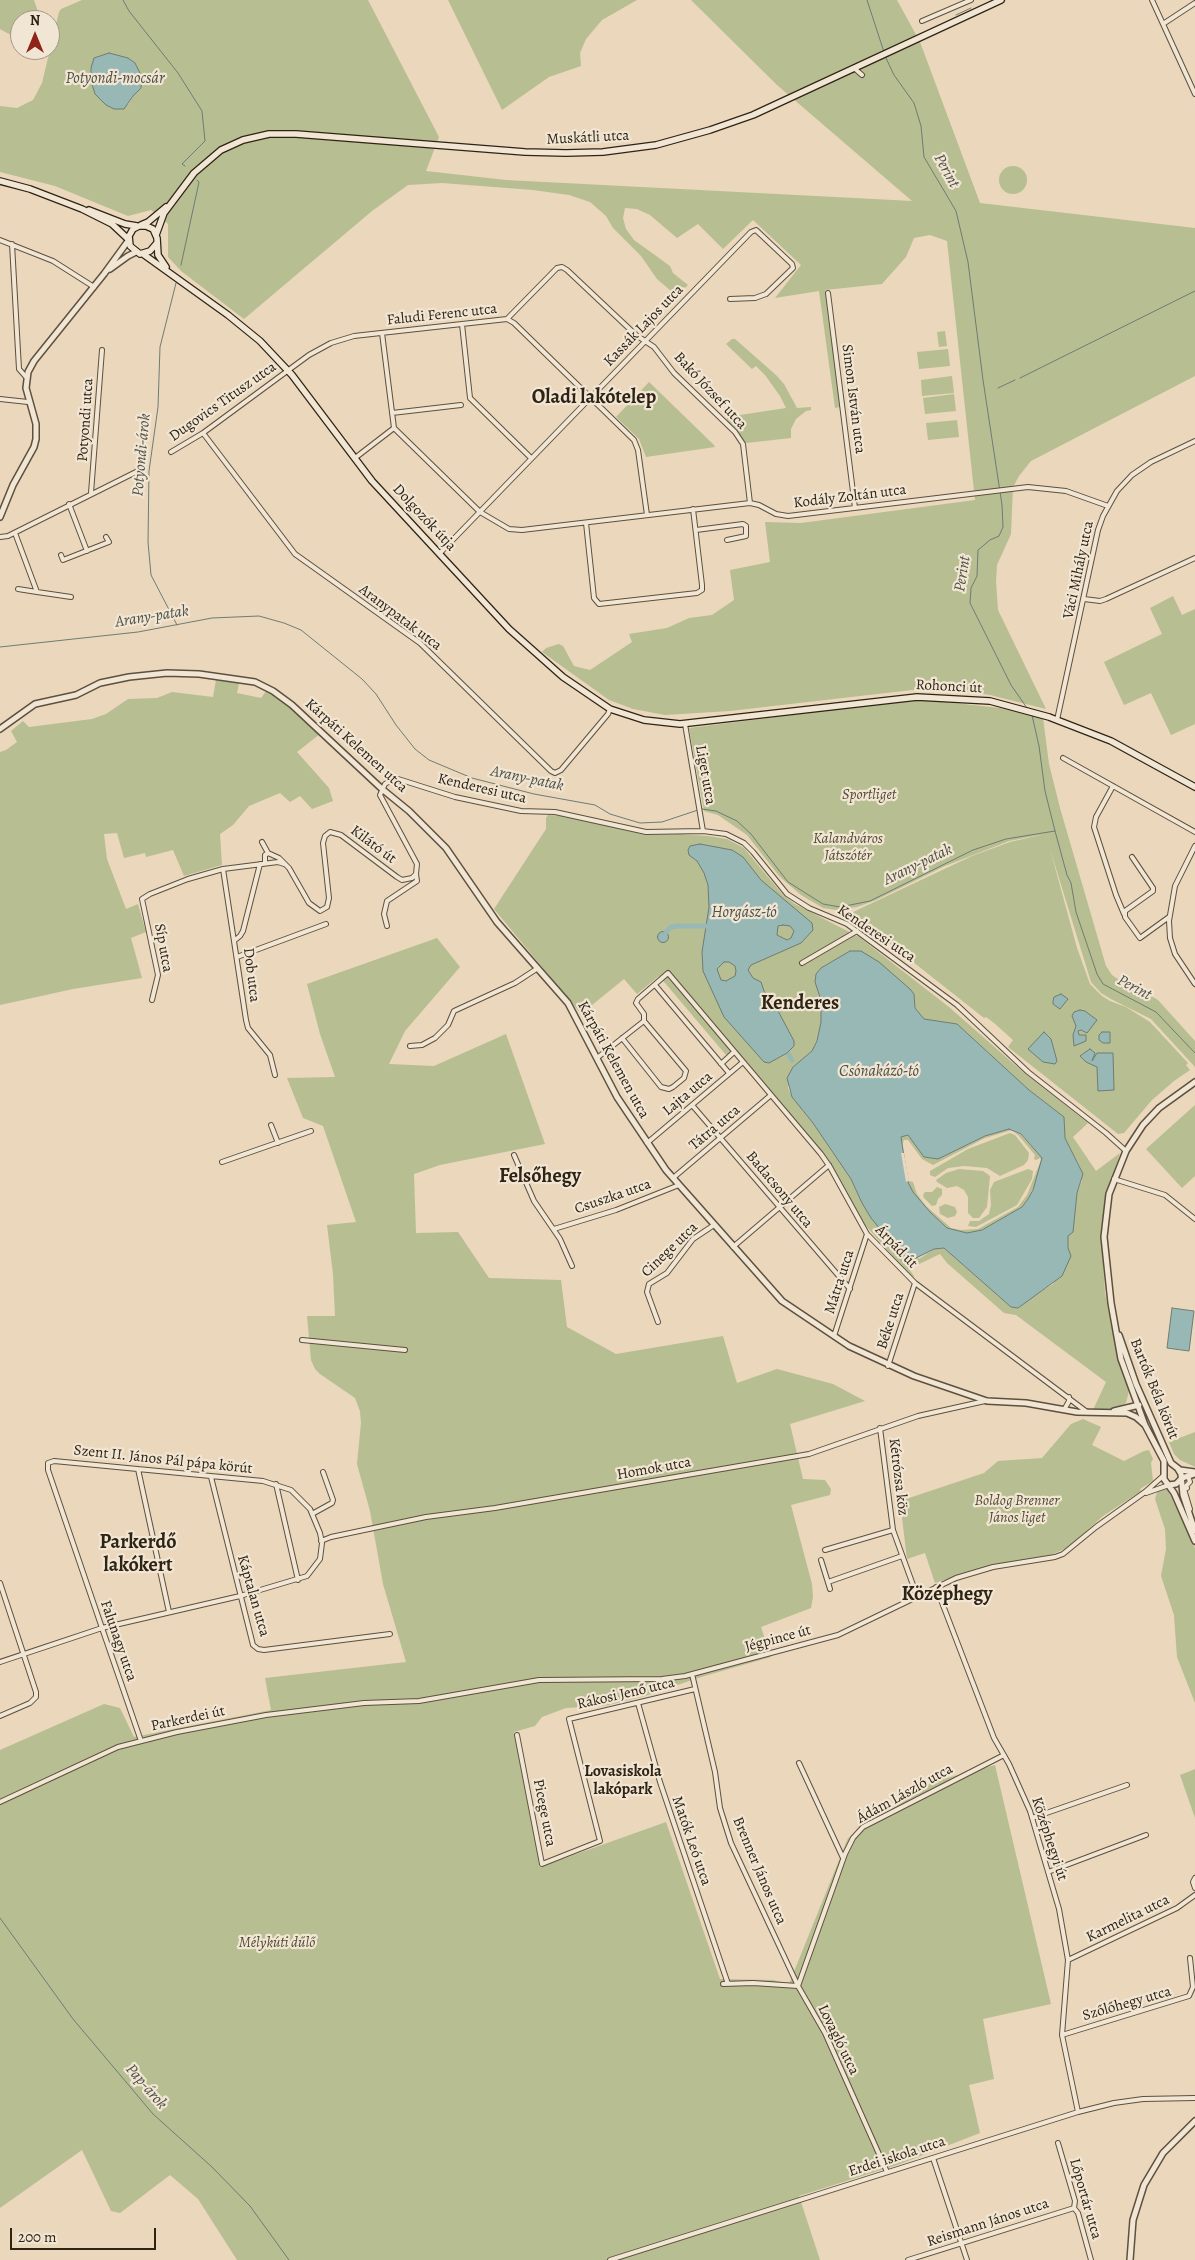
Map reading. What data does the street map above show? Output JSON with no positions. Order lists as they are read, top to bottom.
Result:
{
  "streets": {
    "main road": ["Muskátli utca", "Dolgozók útja", "Rohonci út"],
    "street": [
      "Faludi Ferenc utca",
      "Kassák Lajos utca",
      "Bakó József utca",
      "Simon István utca",
      "Dugovics Titusz utca",
      "Potyondi utca",
      "Kodály Zoltán utca",
      "Váci Mihály utca",
      "Aranypatak utca",
      "Kárpáti Kelemen utca",
      "Liget utca",
      "Kenderesi utca",
      "Kilátó út",
      "Síp utca",
      "Dob utca",
      "Lajta utca",
      "Tátra utca",
      "Badacsony utca",
      "Csuszka utca",
      "Árpád út",
      "Cinege utca",
      "Mátra utca",
      "Béke utca",
      "Bartók Béla körút",
      "Szent II. János Pál pápa körút",
      "Homok utca",
      "Kétrózsa köz",
      "Káptalan utca",
      "Jégpince út",
      "Falunagy utca",
      "Rákosi Jenő utca",
      "Parkerdei út",
      "Ádám László utca",
      "Picege utca",
      "Középhegyi út",
      "Matók Leó utca",
      "Brenner János utca",
      "Karmelita utca",
      "Szőlőhegy utca",
      "Lovagló utca",
      "Erdei iskola utca",
      "Lőportár utca",
      "Reismann János utca"
    ]
  },
  "crossings": [
    ["Muskátli utca", "Dolgozók útja"],
    ["Faludi Ferenc utca", "Kassák Lajos utca"],
    ["Faludi Ferenc utca", "Bakó József utca"],
    ["Faludi Ferenc utca", "Dugovics Titusz utca"],
    ["Faludi Ferenc utca", "Kodály Zoltán utca"],
    ["Faludi Ferenc utca", "Dolgozók útja"],
    ["Kassák Lajos utca", "Bakó József utca"],
    ["Kassák Lajos utca", "Kodály Zoltán utca"],
    ["Kassák Lajos utca", "Dolgozók útja"],
    ["Bakó József utca", "Kodály Zoltán utca"],
    ["Simon István utca", "Kodály Zoltán utca"],
    ["Dugovics Titusz utca", "Dolgozók útja"],
    ["Dugovics Titusz utca", "Aranypatak utca"],
    ["Kodály Zoltán utca", "Váci Mihály utca"],
    ["Dolgozók útja", "Aranypatak utca"],
    ["Dolgozók útja", "Rohonci út"],
    ["Dolgozók útja", "Liget utca"],
    ["Váci Mihály utca", "Rohonci út"],
    ["Rohonci út", "Liget utca"],
    ["Kárpáti Kelemen utca", "Kenderesi utca"],
    ["Kárpáti Kelemen utca", "Kilátó út"],
    ["Kárpáti Kelemen utca", "Lajta utca"],
    ["Kárpáti Kelemen utca", "Tátra utca"],
    ["Kárpáti Kelemen utca", "Csuszka utca"],
    ["Kárpáti Kelemen utca", "Árpád út"],
    ["Kárpáti Kelemen utca", "Cinege utca"],
    ["Kárpáti Kelemen utca", "Mátra utca"],
    ["Kárpáti Kelemen utca", "Béke utca"],
    ["Kárpáti Kelemen utca", "Bartók Béla körút"],
    ["Kárpáti Kelemen utca", "Homok utca"],
    ["Liget utca", "Kenderesi utca"],
    ["Kenderesi utca", "Kilátó út"],
    ["Kenderesi utca", "Bartók Béla körút"],
    ["Síp utca", "Dob utca"],
    ["Lajta utca", "Badacsony utca"],
    ["Lajta utca", "Árpád út"],
    ["Tátra utca", "Badacsony utca"],
    ["Tátra utca", "Árpád út"],
    ["Badacsony utca", "Mátra utca"],
    ["Árpád út", "Mátra utca"],
    ["Árpád út", "Béke utca"],
    ["Bartók Béla körút", "Jégpince út"],
    ["Szent II. János Pál pápa körút", "Homok utca"],
    ["Szent II. János Pál pápa körút", "Káptalan utca"],
    ["Szent II. János Pál pápa körút", "Falunagy utca"],
    ["Homok utca", "Kétrózsa köz"],
    ["Kétrózsa köz", "Jégpince út"],
    ["Jégpince út", "Parkerdei út"],
    ["Jégpince út", "Középhegyi út"],
    ["Jégpince út", "Brenner János utca"],
    ["Falunagy utca", "Parkerdei út"],
    ["Rákosi Jenő utca", "Picege utca"],
    ["Rákosi Jenő utca", "Matók Leó utca"],
    ["Rákosi Jenő utca", "Brenner János utca"],
    ["Ádám László utca", "Középhegyi út"],
    ["Ádám László utca", "Matók Leó utca"],
    ["Ádám László utca", "Brenner János utca"],
    ["Ádám László utca", "Lovagló utca"],
    ["Középhegyi út", "Karmelita utca"],
    ["Középhegyi út", "Szőlőhegy utca"],
    ["Középhegyi út", "Erdei iskola utca"],
    ["Matók Leó utca", "Brenner János utca"],
    ["Matók Leó utca", "Lovagló utca"],
    ["Brenner János utca", "Lovagló utca"],
    ["Lovagló utca", "Erdei iskola utca"],
    ["Lőportár utca", "Reismann János utca"]
  ],
  "districts": [
    "Oladi lakótelep",
    "Kenderes",
    "Felsőhegy",
    "Parkerdő lakókert",
    "Középhegy",
    "Lovasiskola lakópark"
  ],
  "water": [
    "Potyondi-mocsár",
    "Perint",
    "Potyondi-árok",
    "Arany-patak",
    "Horgász-tó",
    "Csónakázó-tó",
    "Pap-árok"
  ],
  "parks": [
    "Sportliget",
    "Kalandváros Játszótér",
    "Boldog Brenner János liget",
    "Mélykúti dűlő"
  ],
  "scale_bar": "200 m",
  "north": "top"
}
